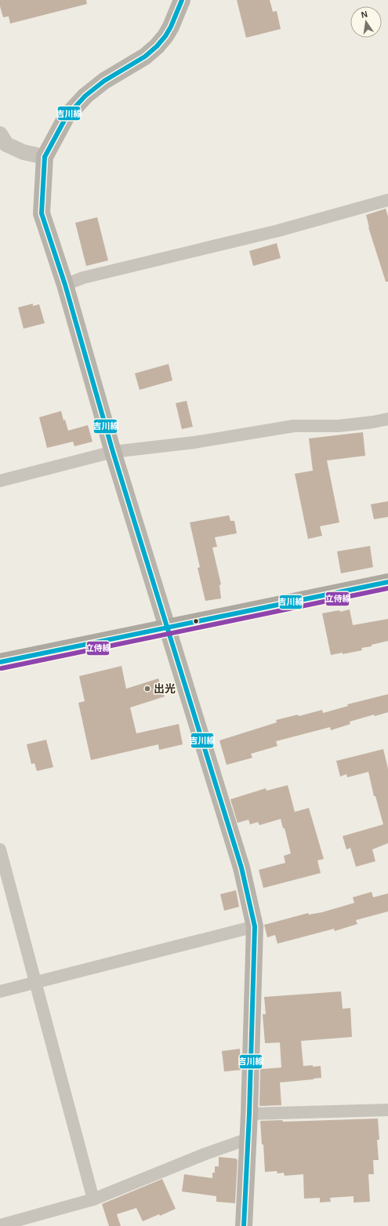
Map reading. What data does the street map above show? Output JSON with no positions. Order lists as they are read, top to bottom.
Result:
{
  "places": ["出光"],
  "lines": ["transit line 吉川線", "transit line 立侍線"],
  "north": "top"
}
